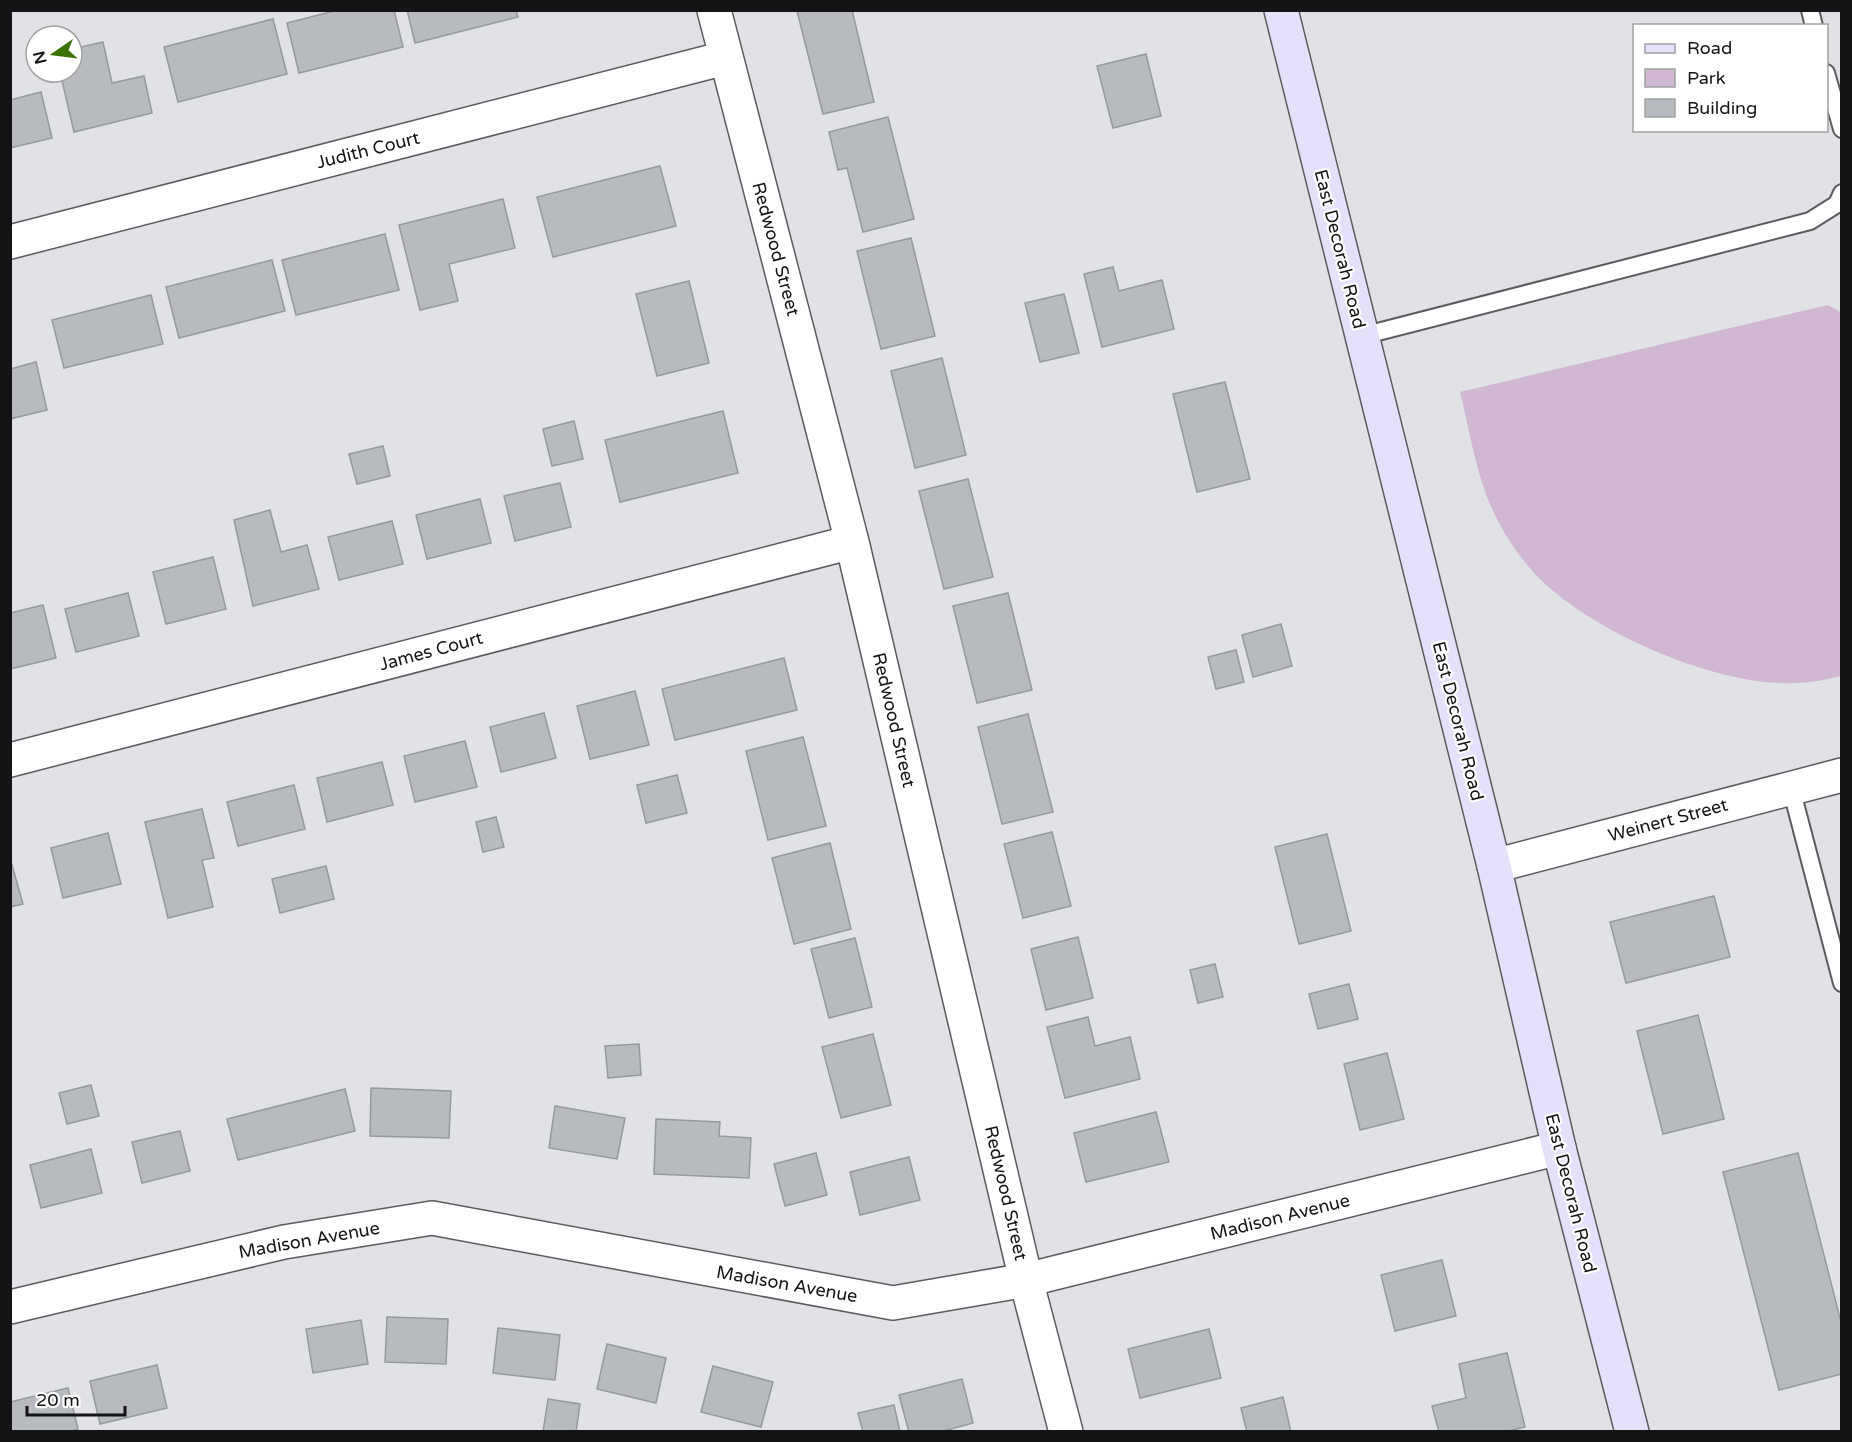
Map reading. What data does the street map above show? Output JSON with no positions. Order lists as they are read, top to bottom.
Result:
{
  "streets": {
    "street": [
      "Judith Court",
      "Redwood Street",
      "East Decorah Road",
      "James Court",
      "Weinert Street",
      "Madison Avenue"
    ]
  },
  "crossings": [
    ["Judith Court", "Redwood Street"],
    ["Redwood Street", "James Court"],
    ["Redwood Street", "Madison Avenue"],
    ["East Decorah Road", "Weinert Street"],
    ["East Decorah Road", "Madison Avenue"]
  ],
  "legend": ["Road", "Park", "Building"],
  "scale_bar": "20 m",
  "north": "left"
}
